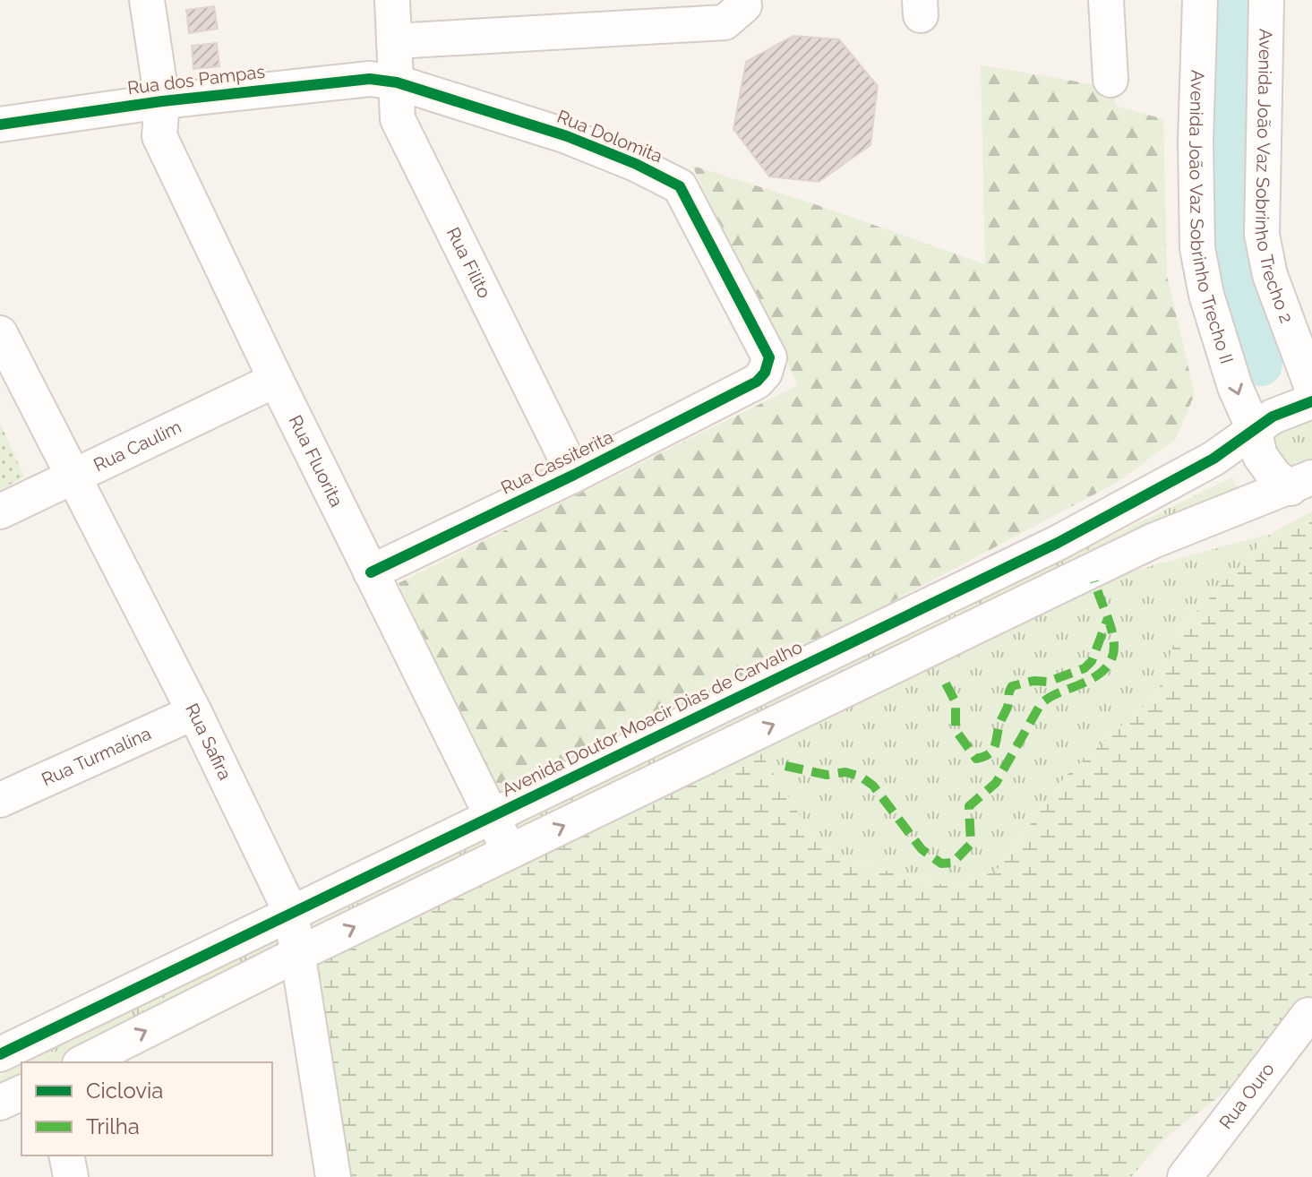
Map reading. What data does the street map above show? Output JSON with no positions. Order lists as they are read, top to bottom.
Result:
{
  "streets": {
    "street": [
      "Rua dos Pampas",
      "Rua Dolomita",
      "Avenida João Vaz Sobrinho Trecho 2",
      "Avenida João Vaz Sobrinho Trecho II",
      "Rua Filito",
      "Rua Caulim",
      "Rua Fluorita",
      "Rua Cassiterita",
      "Avenida Doutor Moacir Dias de Carvalho",
      "Rua Safira",
      "Rua Turmalina",
      "Rua Ouro"
    ]
  },
  "crossings": [
    ["Rua dos Pampas", "Rua Dolomita"],
    ["Rua dos Pampas", "Rua Filito"],
    ["Rua dos Pampas", "Rua Fluorita"],
    ["Rua Dolomita", "Rua Filito"],
    ["Rua Dolomita", "Rua Cassiterita"],
    ["Avenida João Vaz Sobrinho Trecho II", "Avenida Doutor Moacir Dias de Carvalho"],
    ["Rua Filito", "Rua Cassiterita"],
    ["Rua Caulim", "Rua Fluorita"],
    ["Rua Caulim", "Rua Safira"],
    ["Rua Fluorita", "Rua Cassiterita"],
    ["Rua Fluorita", "Avenida Doutor Moacir Dias de Carvalho"],
    ["Avenida Doutor Moacir Dias de Carvalho", "Rua Safira"],
    ["Rua Safira", "Rua Turmalina"]
  ],
  "one_way": ["Avenida João Vaz Sobrinho Trecho II"],
  "legend": ["Ciclovia", "Trilha"]
}
